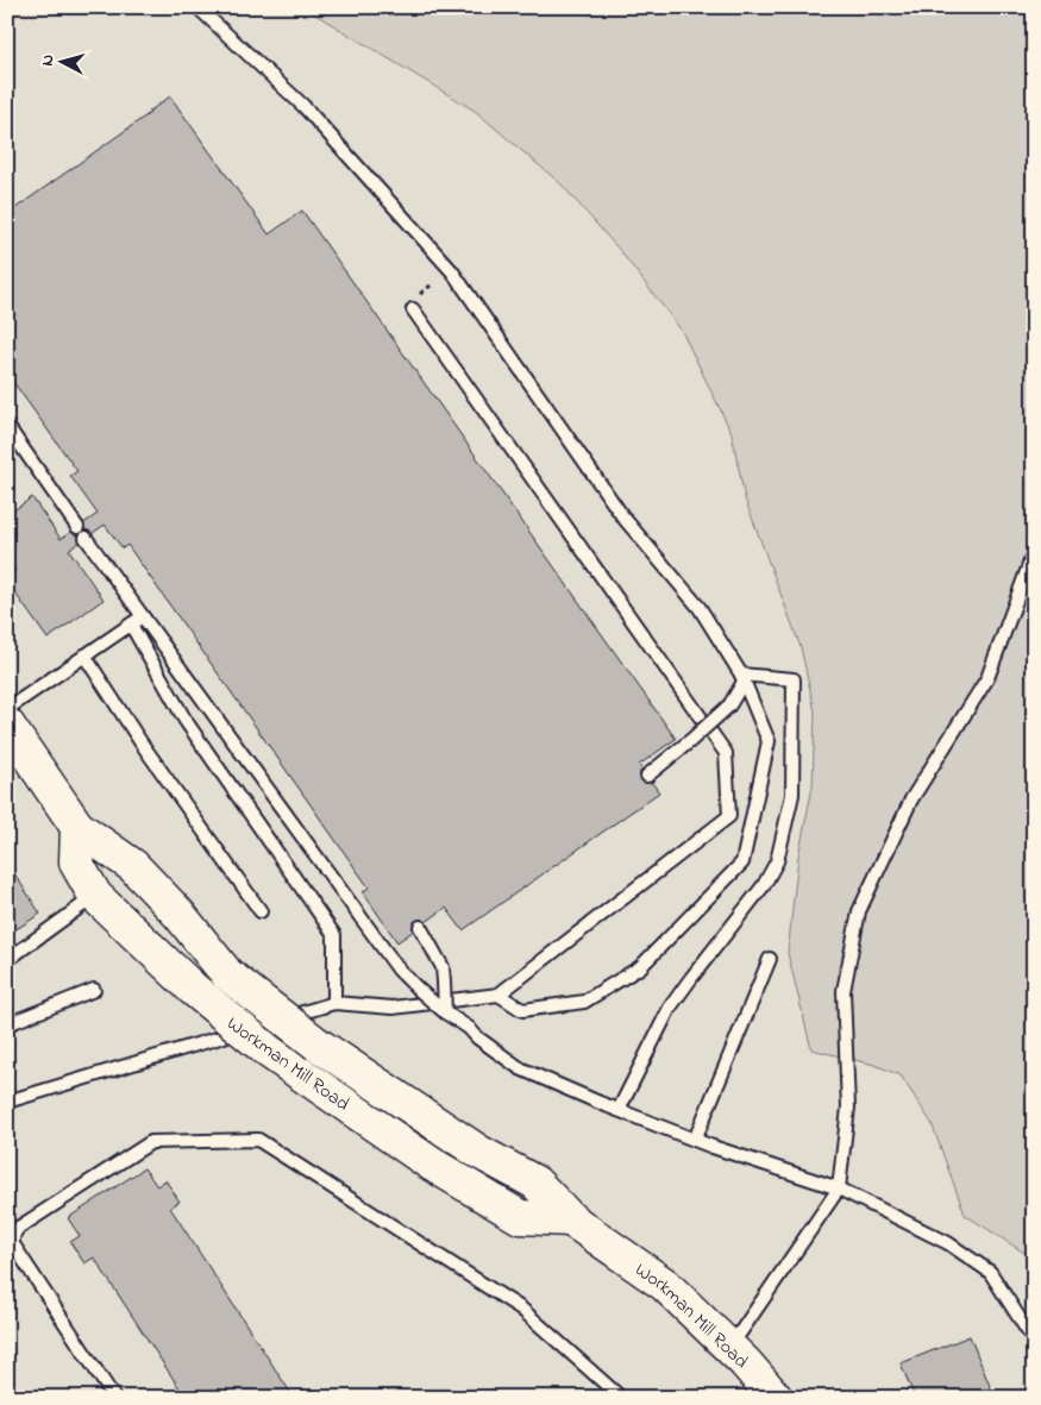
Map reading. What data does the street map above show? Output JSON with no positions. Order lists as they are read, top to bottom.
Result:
{
  "streets": {
    "street": ["Workman Mill Road"]
  },
  "north": "left"
}
